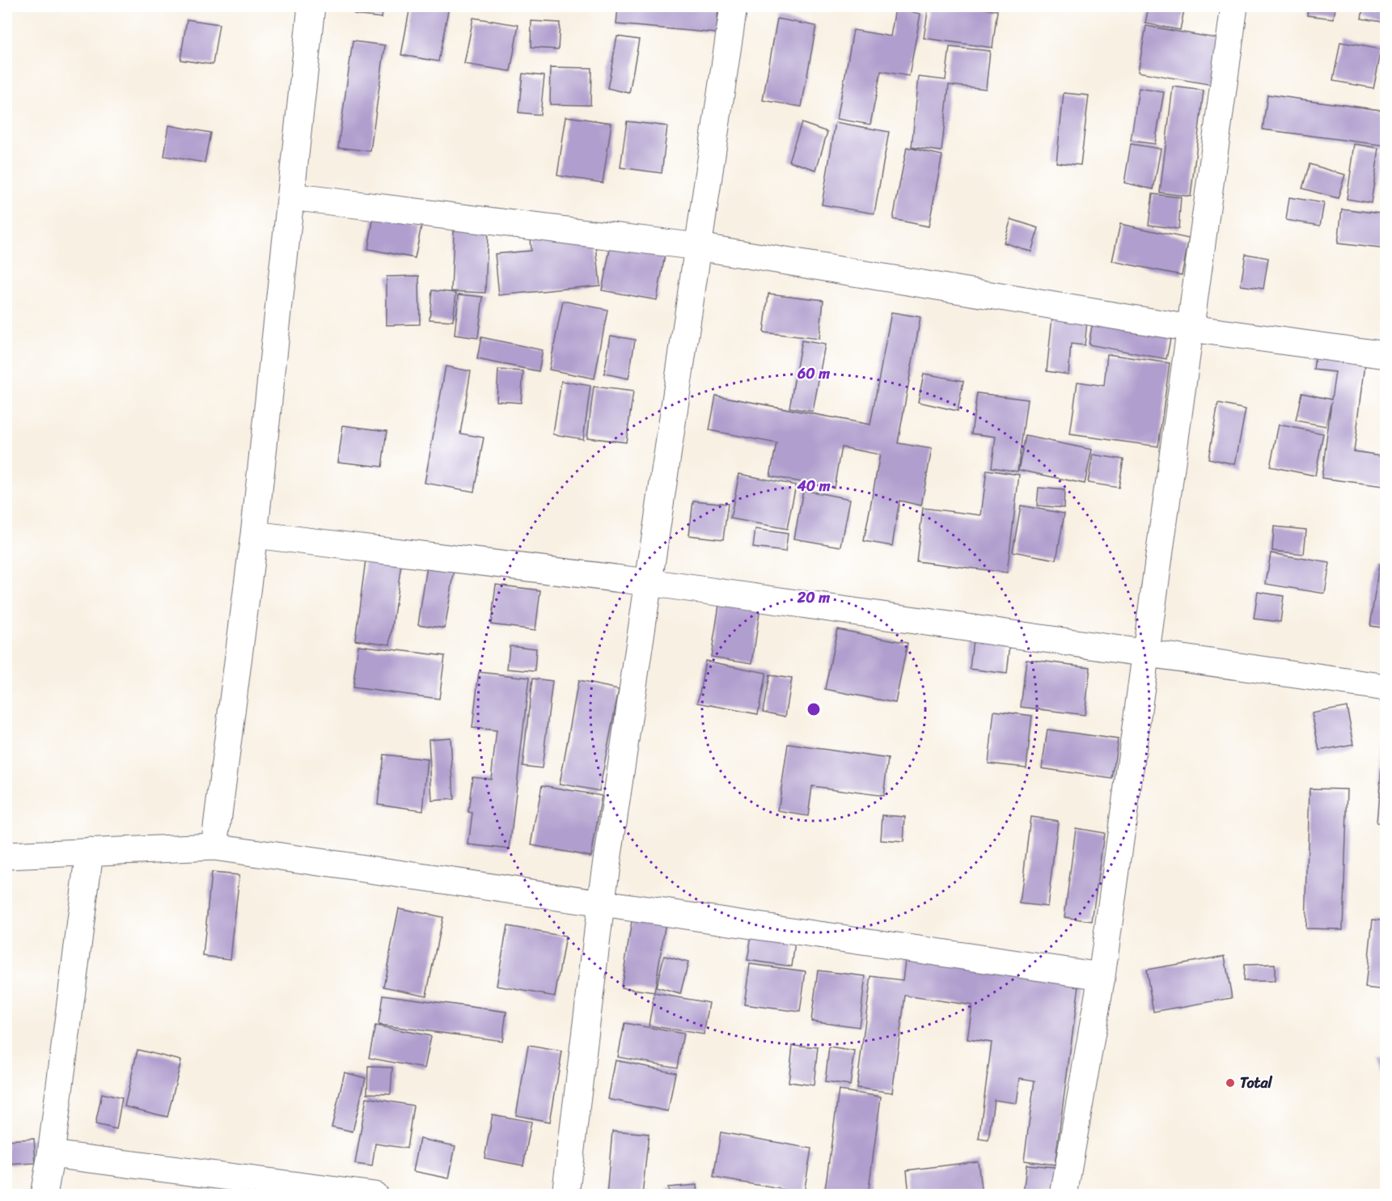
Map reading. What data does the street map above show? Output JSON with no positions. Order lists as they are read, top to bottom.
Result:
{
  "places": ["Total"],
  "rings": ["60 m", "40 m", "20 m"]
}
